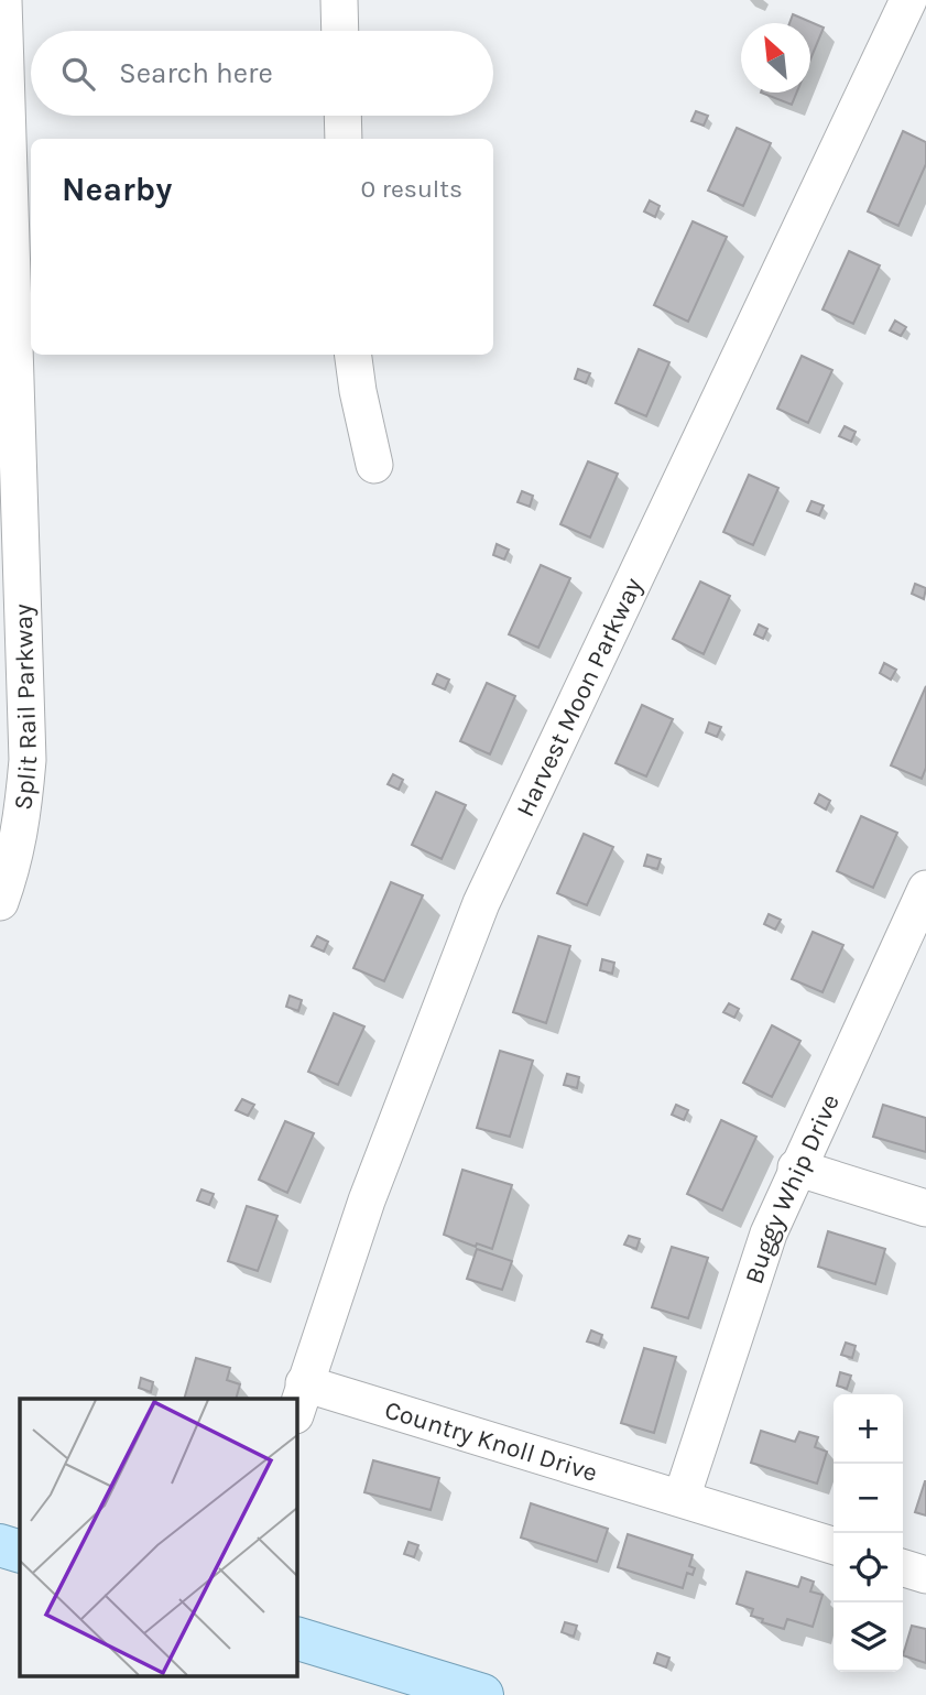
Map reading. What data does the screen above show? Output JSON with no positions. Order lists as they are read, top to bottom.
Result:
{
  "streets": {
    "street": [
      "Harvest Moon Parkway",
      "Split Rail Parkway",
      "Buggy Whip Drive",
      "Country Knoll Drive"
    ]
  },
  "crossings": [
    ["Harvest Moon Parkway", "Country Knoll Drive"],
    ["Buggy Whip Drive", "Country Knoll Drive"]
  ],
  "north": "top left",
  "page": {
    "search": "Search here",
    "heading": ["Nearby", "0 results"],
    "map_buttons": ["+", "−"]
  }
}
